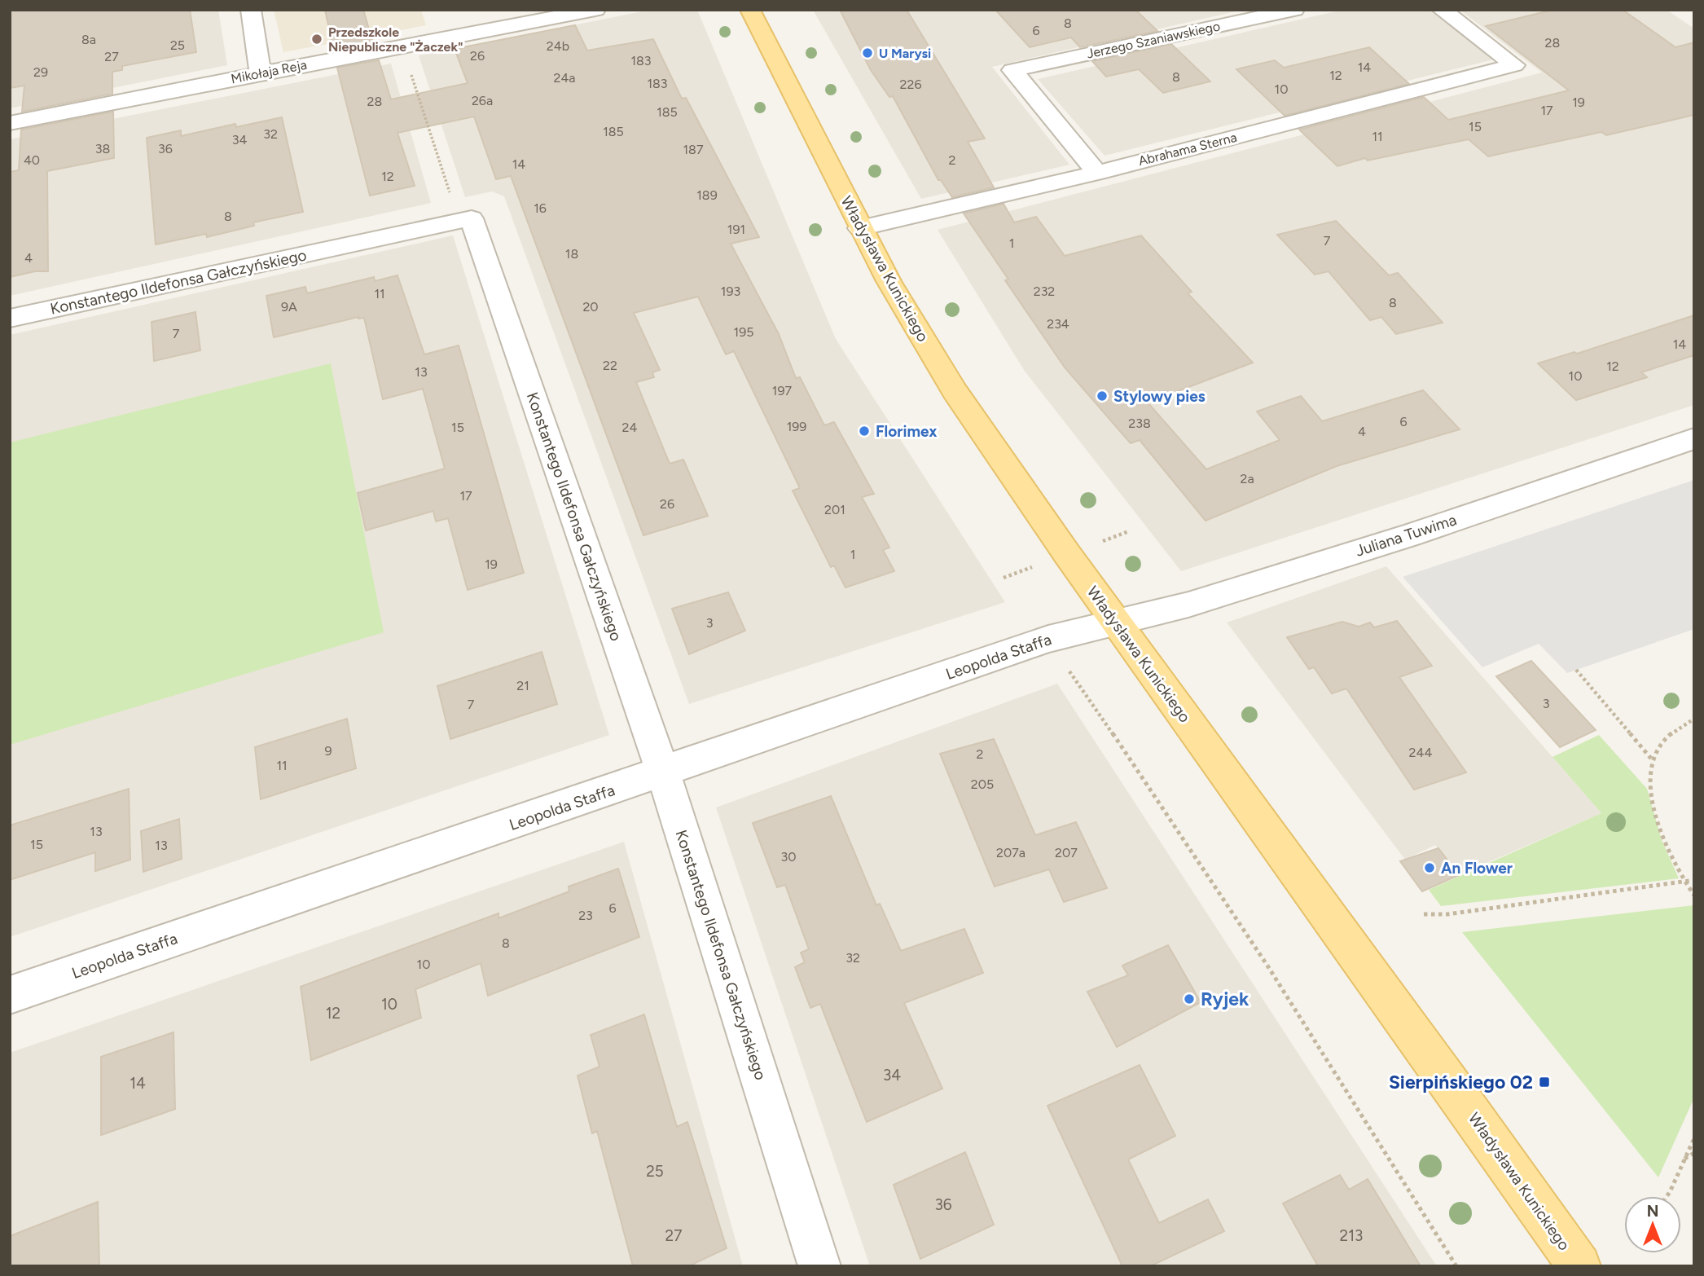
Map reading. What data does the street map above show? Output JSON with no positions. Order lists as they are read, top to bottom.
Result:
{
  "streets": {
    "main road": ["Władysława Kunickiego"],
    "street": [
      "Jerzego Szaniawskiego",
      "Mikołaja Reja",
      "Abrahama Sterna",
      "Konstantego Ildefonsa Gałczyńskiego",
      "Juliana Tuwima",
      "Leopolda Staffa"
    ]
  },
  "crossings": [
    ["Jerzego Szaniawskiego", "Abrahama Sterna"],
    ["Abrahama Sterna", "Władysława Kunickiego"],
    ["Władysława Kunickiego", "Juliana Tuwima"],
    ["Władysława Kunickiego", "Leopolda Staffa"],
    ["Konstantego Ildefonsa Gałczyńskiego", "Leopolda Staffa"],
    ["Juliana Tuwima", "Leopolda Staffa"]
  ],
  "places": {
    "other": [
      "Przedszkole Niepubliczne \"Żaczek\"",
      "U Marysi",
      "Stylowy pies",
      "Florimex",
      "An Flower",
      "Ryjek"
    ],
    "transit": ["Sierpińskiego 02"]
  },
  "house_numbers": [
    "8",
    "6",
    "8a",
    "28",
    "25",
    "24b",
    "26",
    "27",
    "183",
    "14",
    "29",
    "12",
    "8",
    "24a",
    "183",
    "226",
    "10",
    "26a",
    "28",
    "19",
    "17",
    "185",
    "15",
    "185",
    "32",
    "11",
    "34",
    "38",
    "36",
    "187",
    "40",
    "2",
    "14",
    "12",
    "189",
    "16",
    "8",
    "191",
    "7",
    "1",
    "18",
    "4",
    "193",
    "232",
    "11",
    "8",
    "9A",
    "20",
    "234",
    "195",
    "7",
    "14",
    "22",
    "12",
    "13",
    "10",
    "197",
    "6",
    "238",
    "199",
    "15",
    "24",
    "4",
    "2a",
    "17",
    "26",
    "201",
    "1",
    "19",
    "3",
    "21",
    "3",
    "7",
    "9",
    "244",
    "2",
    "11",
    "205",
    "13",
    "15",
    "13",
    "207a",
    "207",
    "30",
    "6",
    "23",
    "8",
    "32",
    "10",
    "10",
    "12",
    "34",
    "14",
    "25",
    "36",
    "27",
    "213"
  ],
  "north": "top"
}
